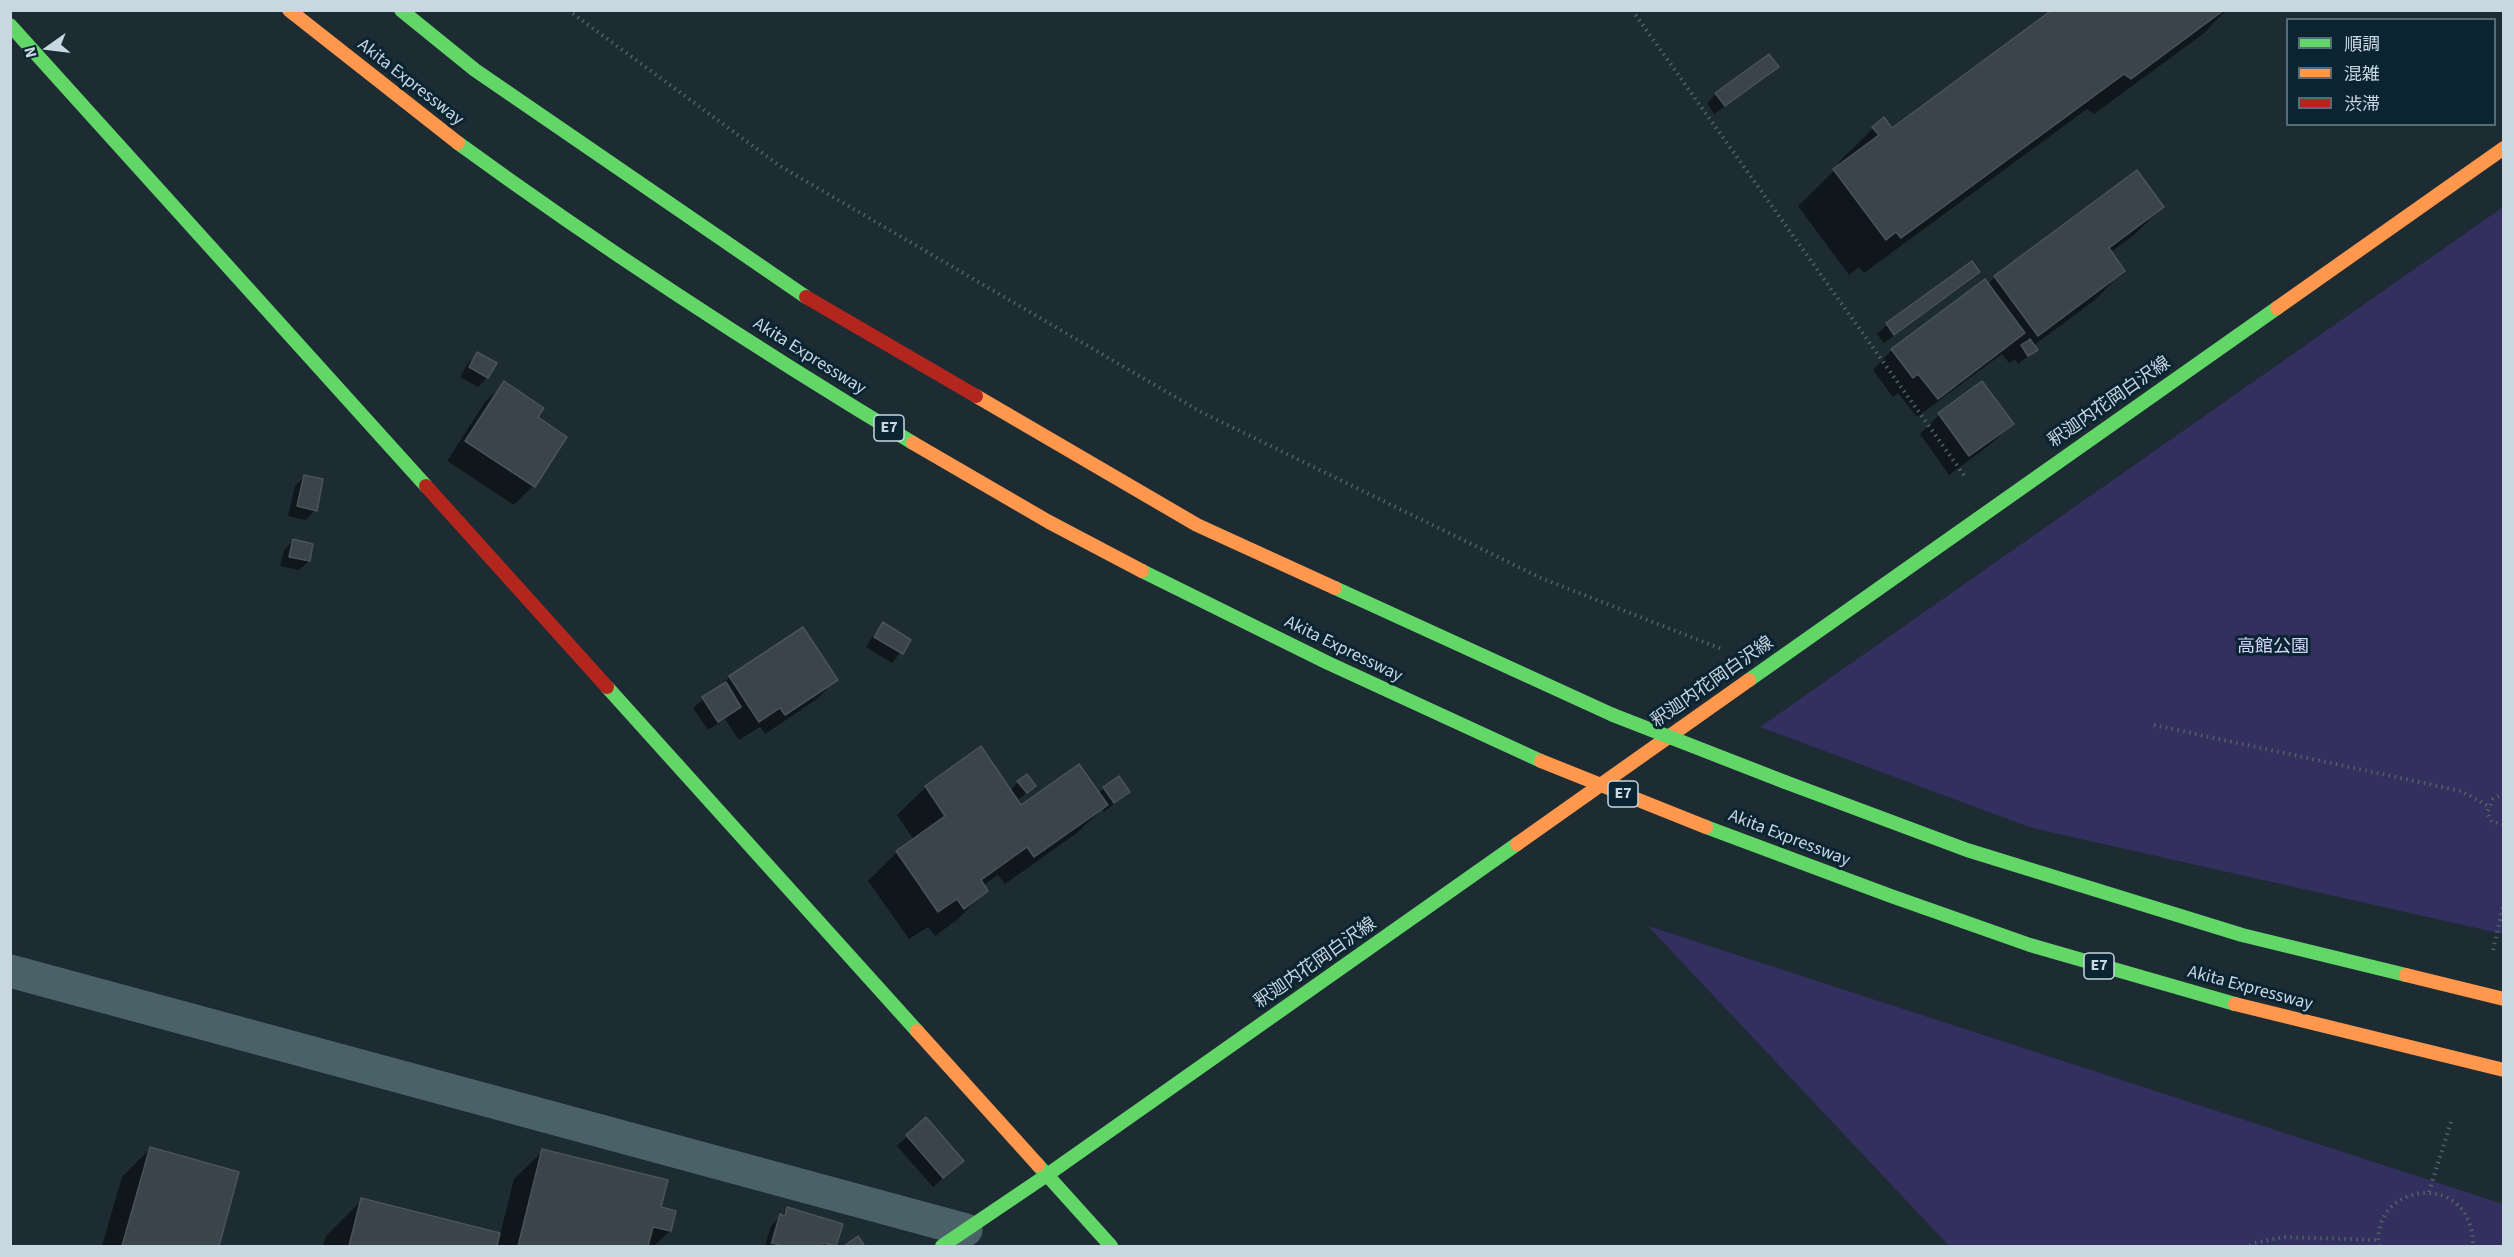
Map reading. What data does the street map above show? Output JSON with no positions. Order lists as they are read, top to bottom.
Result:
{
  "streets": {
    "main road": ["Akita Expressway", "釈迦内花岡白沢線", "E7"]
  },
  "parks": ["高館公園"],
  "legend": ["順調", "混雑", "渋滞"],
  "north": "left"
}
